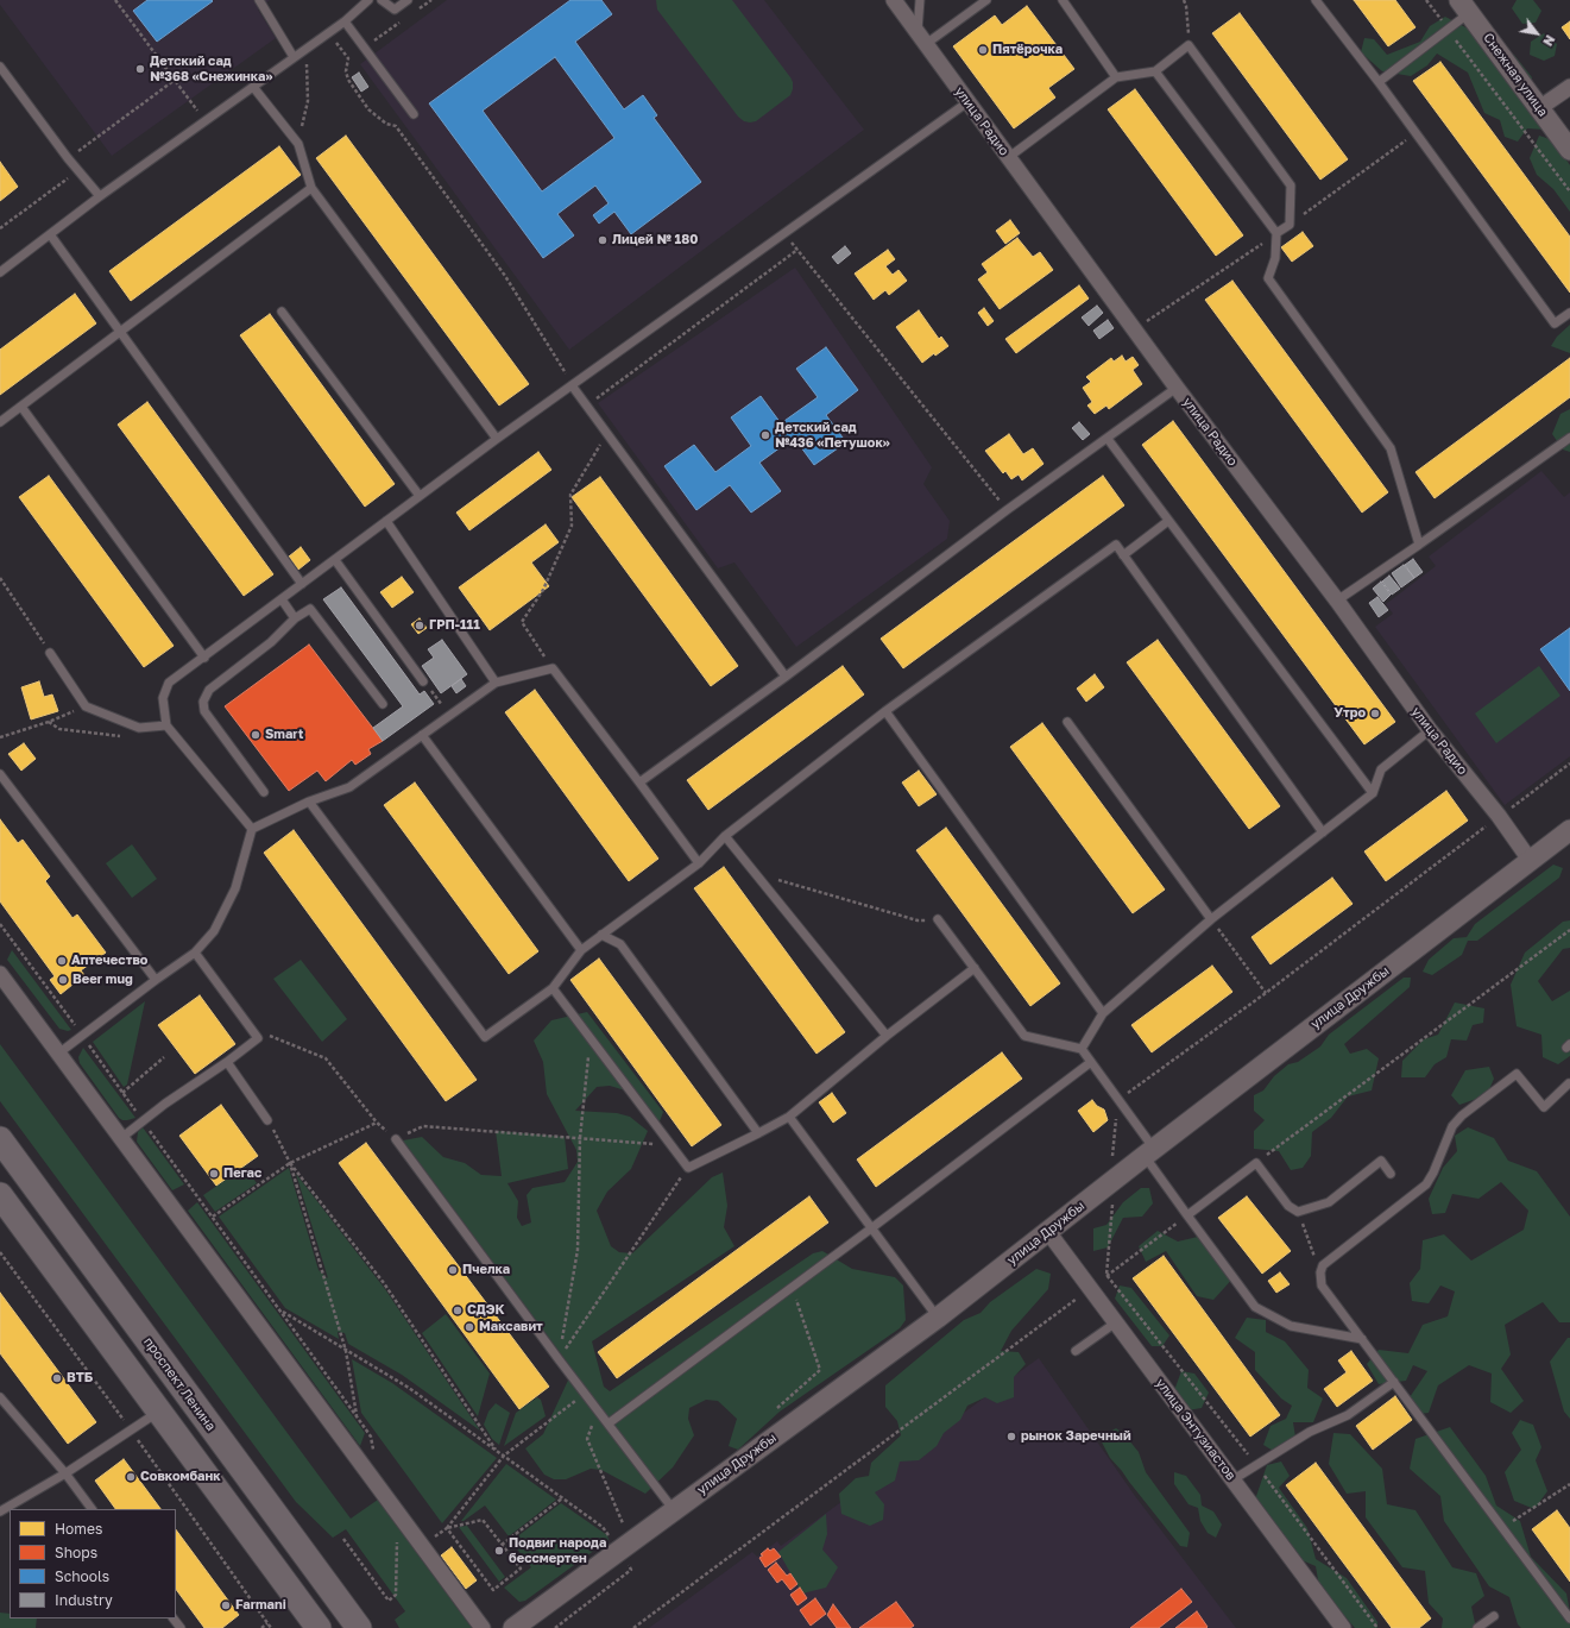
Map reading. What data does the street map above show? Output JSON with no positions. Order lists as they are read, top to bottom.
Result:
{
  "streets": {
    "main road": ["проспект Ленина"],
    "street": [
      "Снежная улица",
      "улица Радио",
      "улица Дружбы",
      "улица Энтузиастов"
    ]
  },
  "crossings": [
    ["улица Радио", "улица Дружбы"],
    ["улица Дружбы", "улица Энтузиастов"]
  ],
  "places": [
    "Пятёрочка",
    "Детский сад №368 «Снежинка»",
    "Лицей № 180",
    "Детский сад №436 «Петушок»",
    "ГРП-111",
    "Утро",
    "Smart",
    "Аптечество",
    "Beer mug",
    "Пегас",
    "Пчелка",
    "СДЭК",
    "Максавит",
    "ВТБ",
    "рынок Заречный",
    "Совкомбанк",
    "Подвиг народа бессмертен",
    "Farmani"
  ],
  "legend": [
    "Homes",
    "Shops",
    "Schools",
    "Industry"
  ],
  "north": "bottom right"
}
